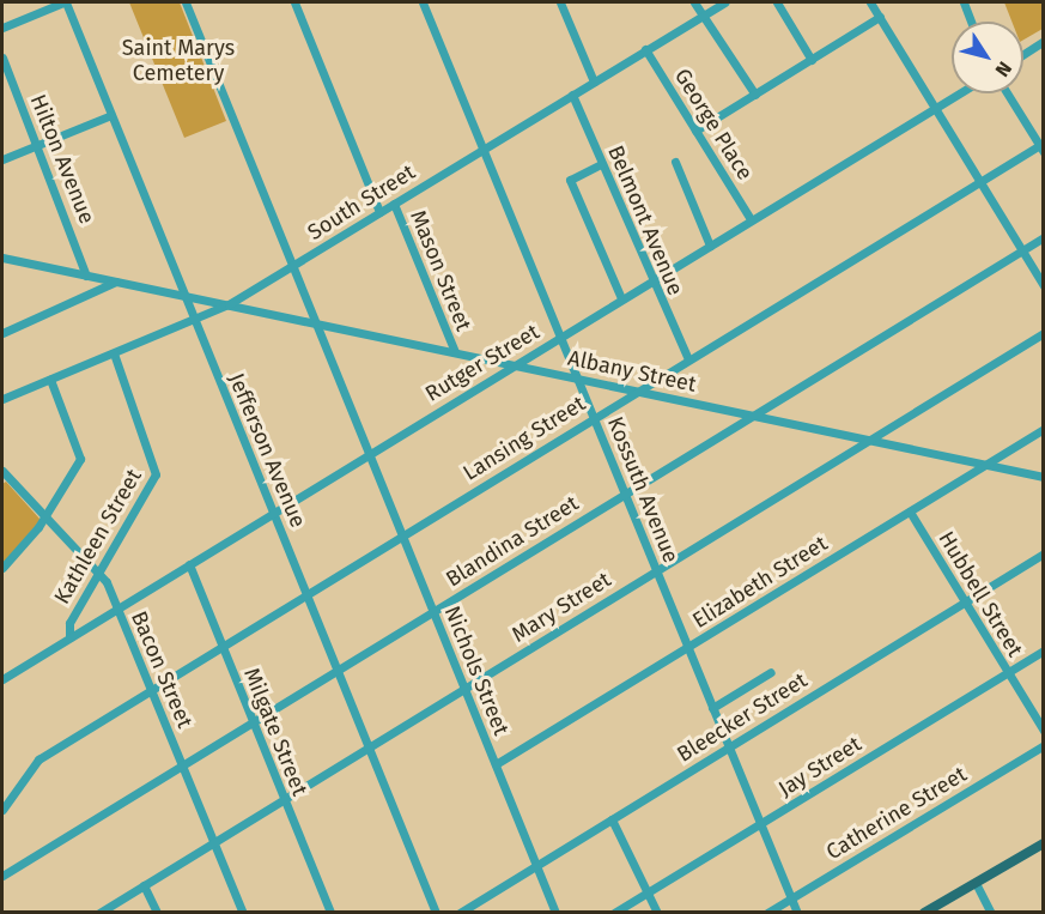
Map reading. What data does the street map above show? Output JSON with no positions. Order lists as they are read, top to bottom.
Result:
{
  "streets": {
    "street": [
      "George Place",
      "Hilton Avenue",
      "South Street",
      "Belmont Avenue",
      "Mason Street",
      "Rutger Street",
      "Albany Street",
      "Lansing Street",
      "Jefferson Avenue",
      "Kossuth Avenue",
      "Kathleen Street",
      "Blandina Street",
      "Elizabeth Street",
      "Hubbell Street",
      "Mary Street",
      "Bacon Street",
      "Nichols Street",
      "Bleecker Street",
      "Milgate Street",
      "Jay Street",
      "Catherine Street"
    ]
  },
  "crossings": [
    ["George Place", "South Street"],
    ["George Place", "Rutger Street"],
    ["Hilton Avenue", "Albany Street"],
    ["South Street", "Belmont Avenue"],
    ["South Street", "Mason Street"],
    ["South Street", "Albany Street"],
    ["South Street", "Jefferson Avenue"],
    ["South Street", "Kossuth Avenue"],
    ["South Street", "Kathleen Street"],
    ["South Street", "Nichols Street"],
    ["Belmont Avenue", "Rutger Street"],
    ["Belmont Avenue", "Lansing Street"],
    ["Mason Street", "Albany Street"],
    ["Rutger Street", "Albany Street"],
    ["Rutger Street", "Jefferson Avenue"],
    ["Rutger Street", "Kossuth Avenue"],
    ["Rutger Street", "Kathleen Street"],
    ["Rutger Street", "Bacon Street"],
    ["Rutger Street", "Nichols Street"],
    ["Rutger Street", "Milgate Street"],
    ["Albany Street", "Lansing Street"],
    ["Albany Street", "Jefferson Avenue"],
    ["Albany Street", "Kossuth Avenue"],
    ["Albany Street", "Blandina Street"],
    ["Albany Street", "Elizabeth Street"],
    ["Albany Street", "Mary Street"],
    ["Albany Street", "Nichols Street"],
    ["Lansing Street", "Jefferson Avenue"],
    ["Lansing Street", "Kossuth Avenue"],
    ["Lansing Street", "Bacon Street"],
    ["Lansing Street", "Nichols Street"],
    ["Lansing Street", "Milgate Street"],
    ["Jefferson Avenue", "Blandina Street"],
    ["Jefferson Avenue", "Mary Street"],
    ["Kossuth Avenue", "Blandina Street"],
    ["Kossuth Avenue", "Elizabeth Street"],
    ["Kossuth Avenue", "Mary Street"],
    ["Kossuth Avenue", "Bleecker Street"],
    ["Kossuth Avenue", "Jay Street"],
    ["Kossuth Avenue", "Catherine Street"],
    ["Kathleen Street", "Bacon Street"],
    ["Blandina Street", "Bacon Street"],
    ["Blandina Street", "Nichols Street"],
    ["Blandina Street", "Milgate Street"],
    ["Elizabeth Street", "Hubbell Street"],
    ["Elizabeth Street", "Nichols Street"],
    ["Hubbell Street", "Bleecker Street"],
    ["Hubbell Street", "Jay Street"],
    ["Mary Street", "Bacon Street"],
    ["Mary Street", "Nichols Street"],
    ["Mary Street", "Milgate Street"],
    ["Nichols Street", "Bleecker Street"]
  ],
  "parks": ["Saint Marys Cemetery"],
  "north": "bottom right"
}
